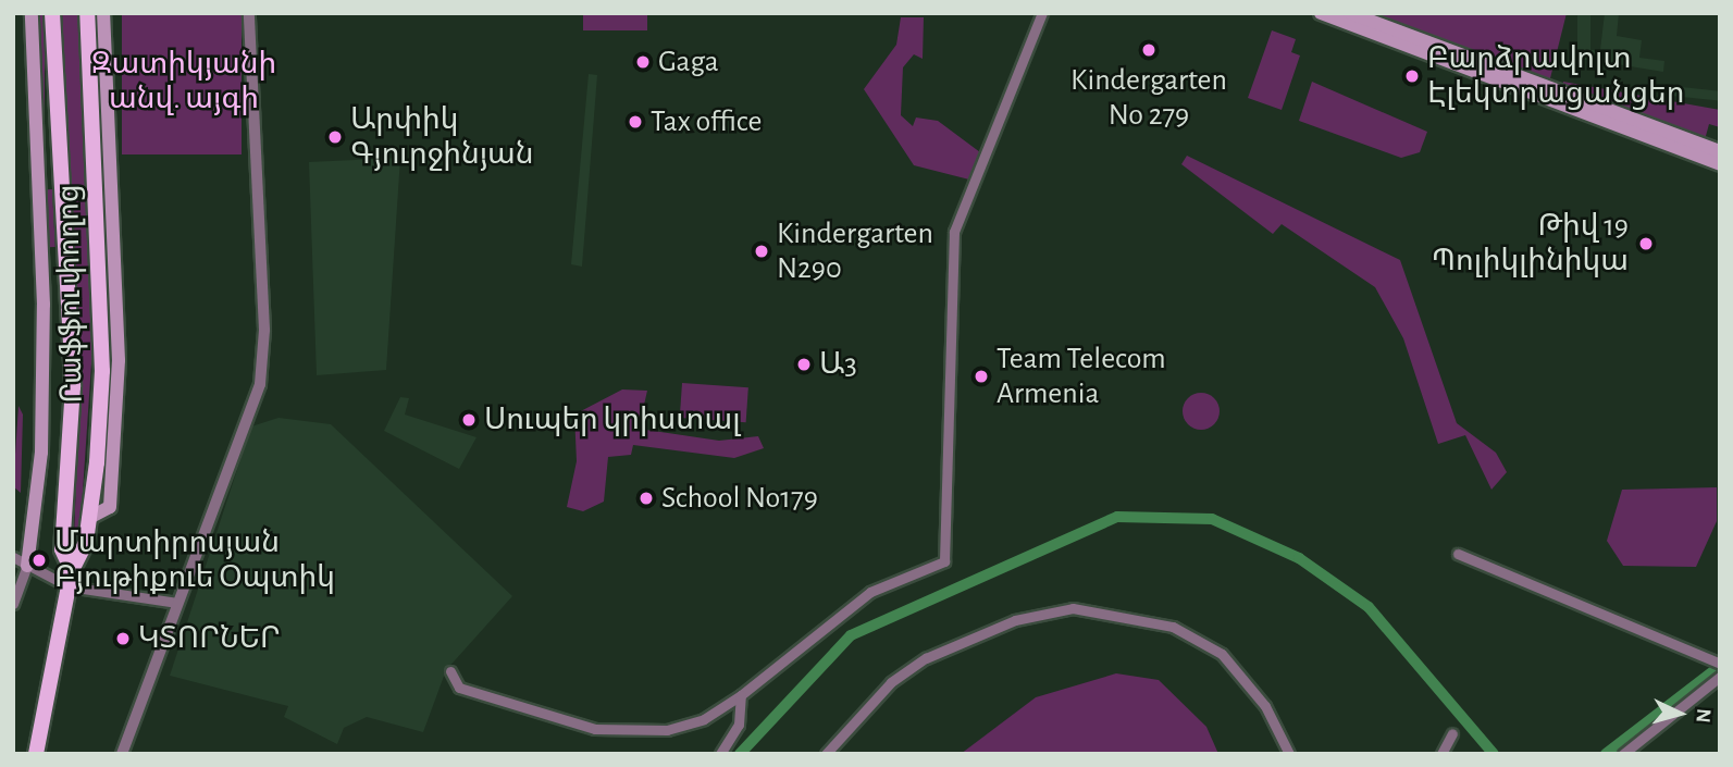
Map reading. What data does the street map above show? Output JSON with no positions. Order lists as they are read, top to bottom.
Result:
{
  "streets": {
    "main road": ["Րաֆֆու փողոց"]
  },
  "parks": ["Զատիկյանի անվ. այգի"],
  "places": [
    "Kindergarten No 279",
    "Gaga",
    "Բարձրավոլտ Էլեկտրացանցեր",
    "Tax office",
    "Արփիկ Գյուրջինյան",
    "Թիվ 19 Պոլիկլինիկա",
    "Kindergarten N290",
    "Ա3",
    "Team Telecom Armenia",
    "Սուպեր կրիստալ",
    "School No179",
    "Մարտիրոսյան Բյութիքուե Օպտիկ",
    "ԿՏՈՐՆԵՐ"
  ],
  "north": "right"
}
